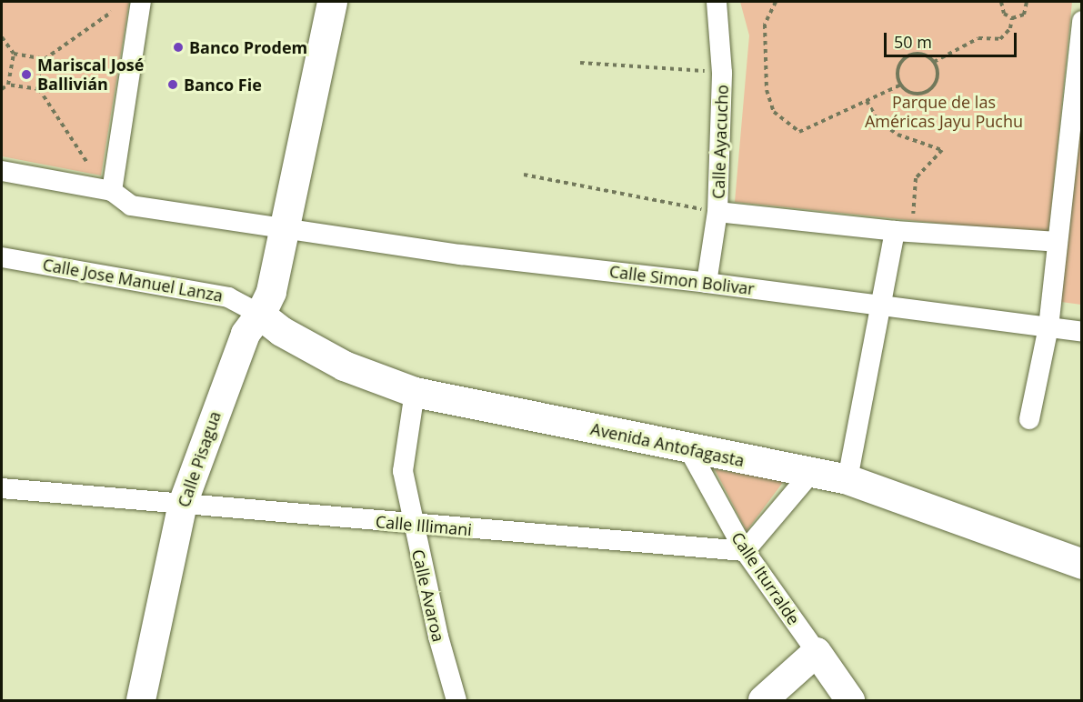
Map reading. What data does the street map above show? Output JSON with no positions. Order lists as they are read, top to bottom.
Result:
{
  "streets": {
    "main road": ["Avenida Antofagasta", "Calle Pisagua", "Calle Iturralde"],
    "street": [
      "Calle Ayacucho",
      "Calle Jose Manuel Lanza",
      "Calle Simon Bolivar",
      "Calle Illimani",
      "Calle Avaroa"
    ]
  },
  "crossings": [
    ["Calle Ayacucho", "Calle Simon Bolivar"],
    ["Calle Jose Manuel Lanza", "Avenida Antofagasta"],
    ["Calle Jose Manuel Lanza", "Calle Pisagua"],
    ["Calle Simon Bolivar", "Calle Pisagua"],
    ["Avenida Antofagasta", "Calle Pisagua"],
    ["Avenida Antofagasta", "Calle Iturralde"],
    ["Avenida Antofagasta", "Calle Avaroa"],
    ["Calle Pisagua", "Calle Illimani"],
    ["Calle Illimani", "Calle Iturralde"],
    ["Calle Illimani", "Calle Avaroa"]
  ],
  "parks": ["Parque de las Américas Jayu Puchu"],
  "places": ["Banco Prodem", "Mariscal José Ballivián", "Banco Fie"],
  "scale_bar": "50 m"
}
